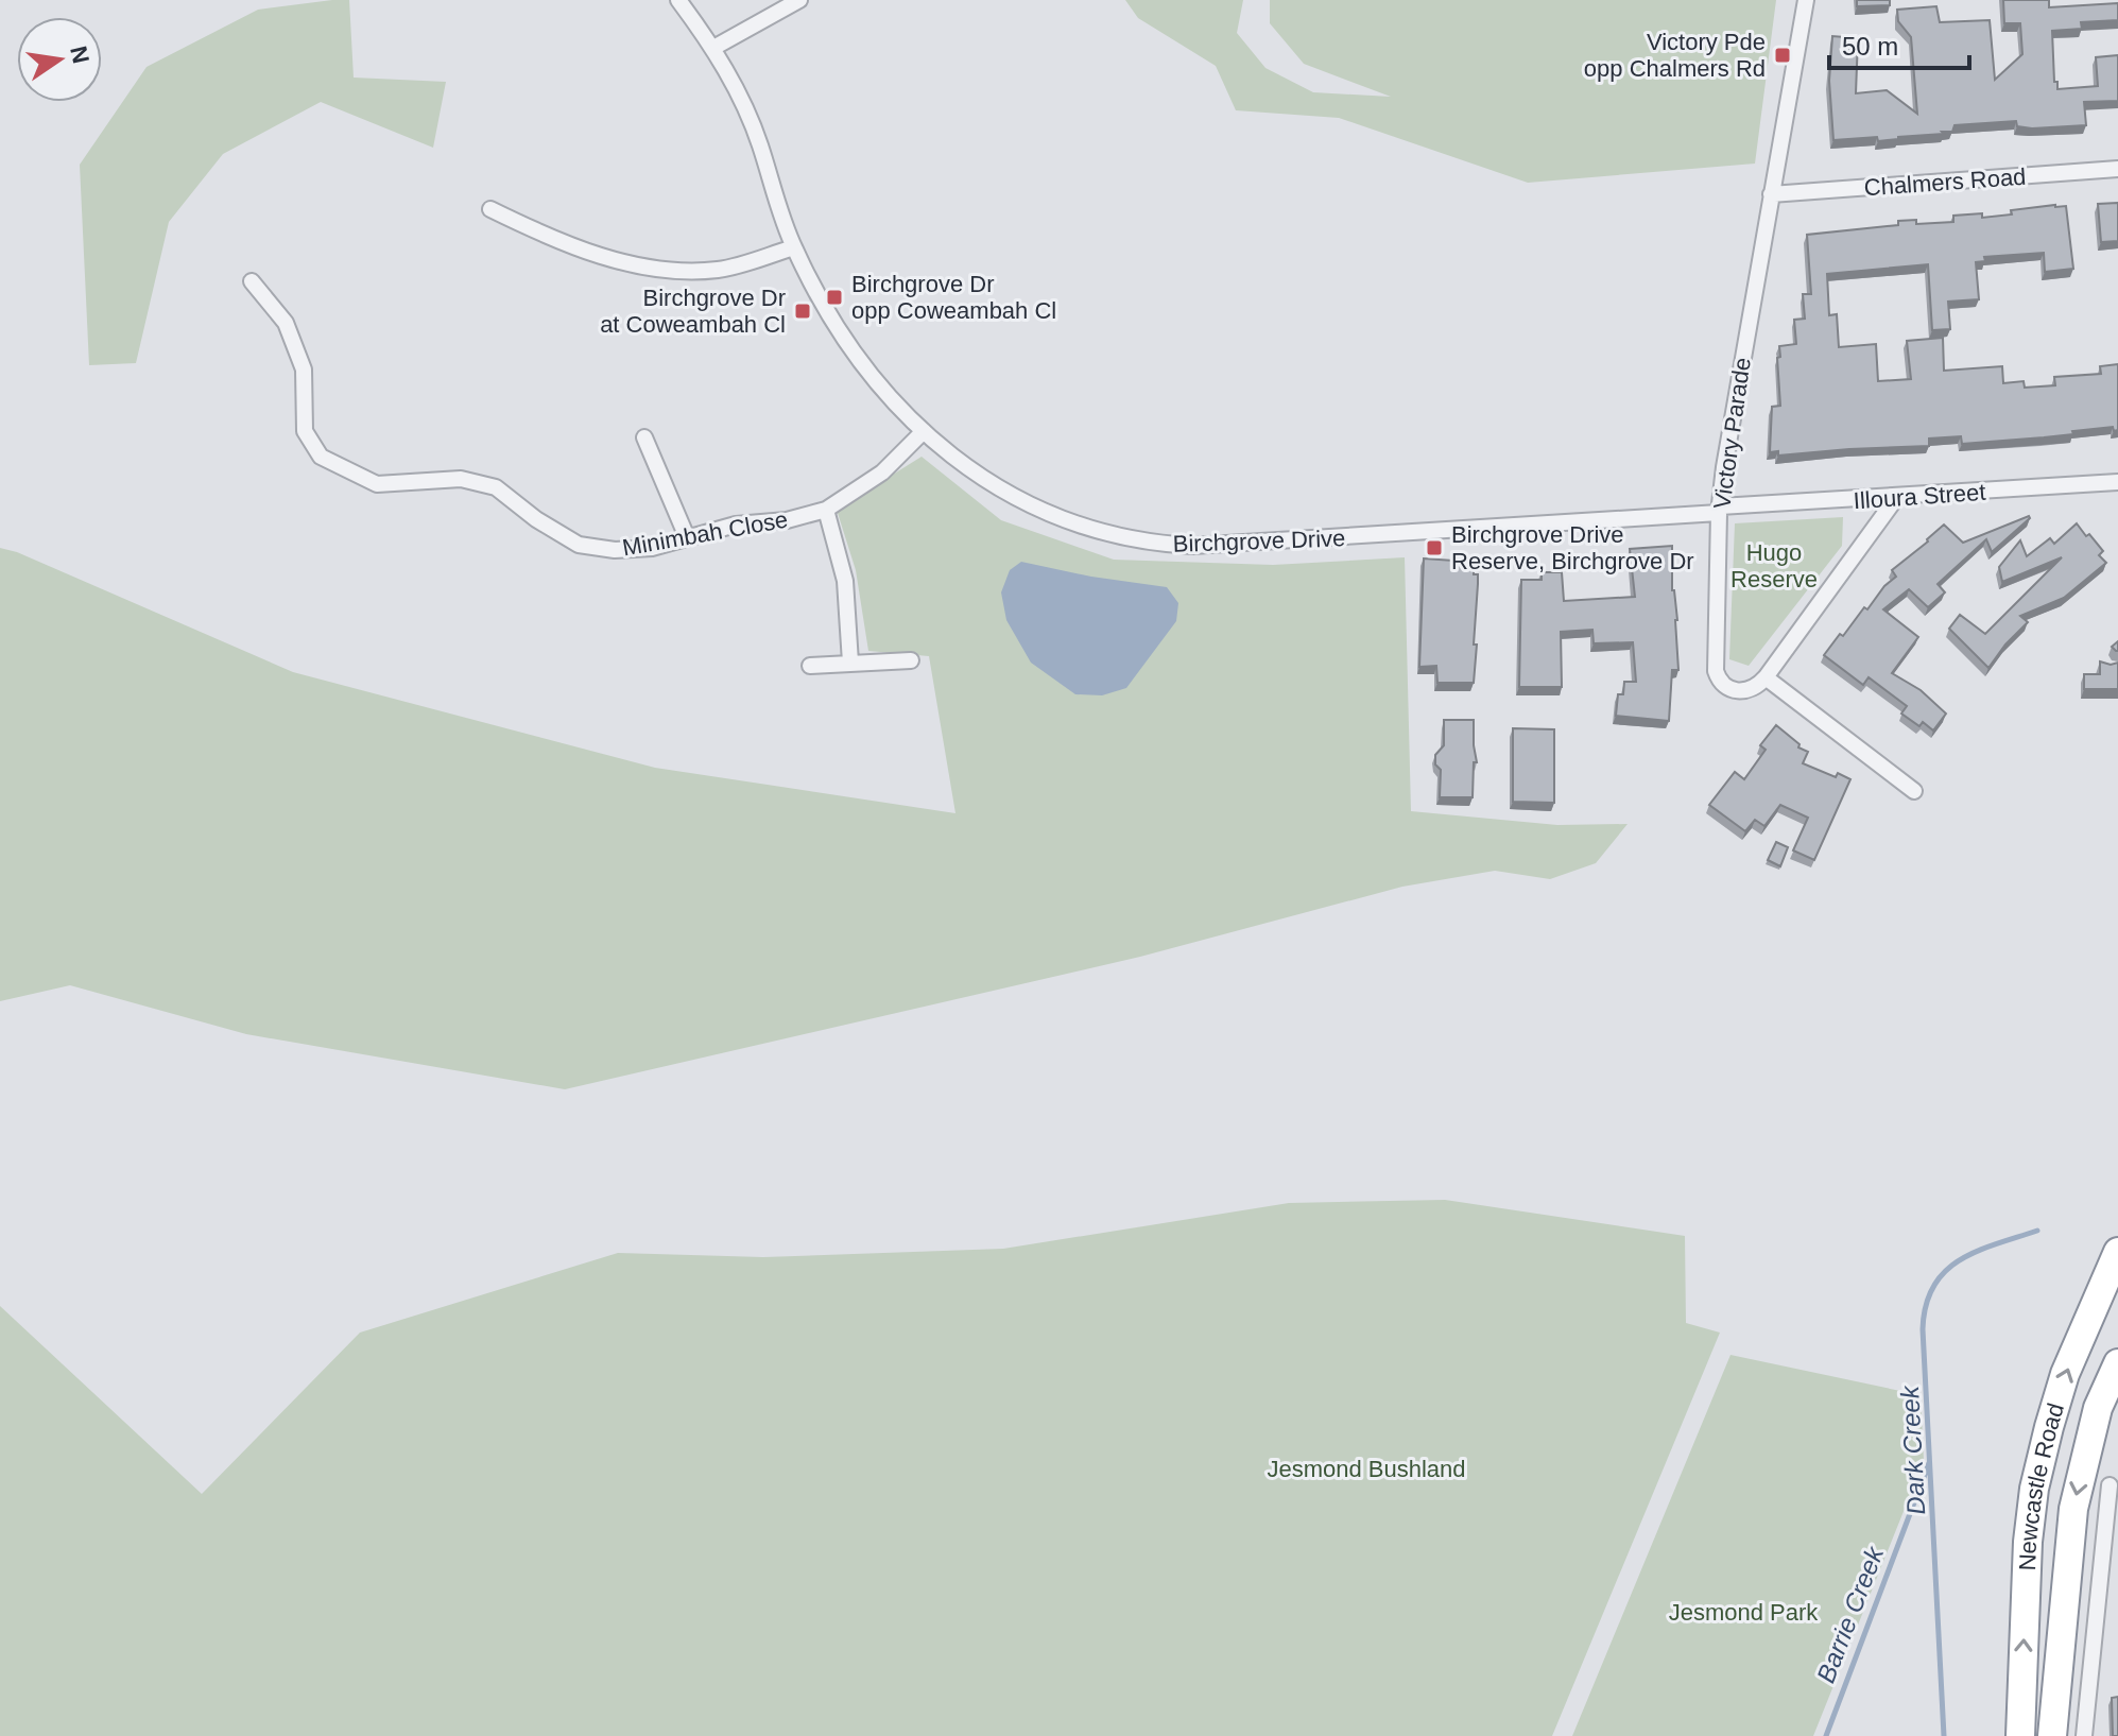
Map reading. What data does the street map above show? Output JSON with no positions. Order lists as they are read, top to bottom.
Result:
{
  "streets": {
    "highway": ["Newcastle Road"],
    "street": [
      "Chalmers Road",
      "Victory Parade",
      "Illoura Street",
      "Minimbah Close",
      "Birchgrove Drive"
    ]
  },
  "crossings": [
    ["Chalmers Road", "Victory Parade"],
    ["Victory Parade", "Illoura Street"],
    ["Victory Parade", "Birchgrove Drive"],
    ["Illoura Street", "Birchgrove Drive"],
    ["Minimbah Close", "Birchgrove Drive"]
  ],
  "water": ["Dark Creek", "Barrie Creek"],
  "parks": ["Hugo Reserve", "Jesmond Bushland", "Jesmond Park"],
  "places": {
    "transit": [
      "Victory Pde opp Chalmers Rd",
      "Birchgrove Dr opp Coweambah Cl",
      "Birchgrove Dr at Coweambah Cl",
      "Birchgrove Drive Reserve, Birchgrove Dr"
    ]
  },
  "scale_bar": "50 m",
  "north": "right"
}
